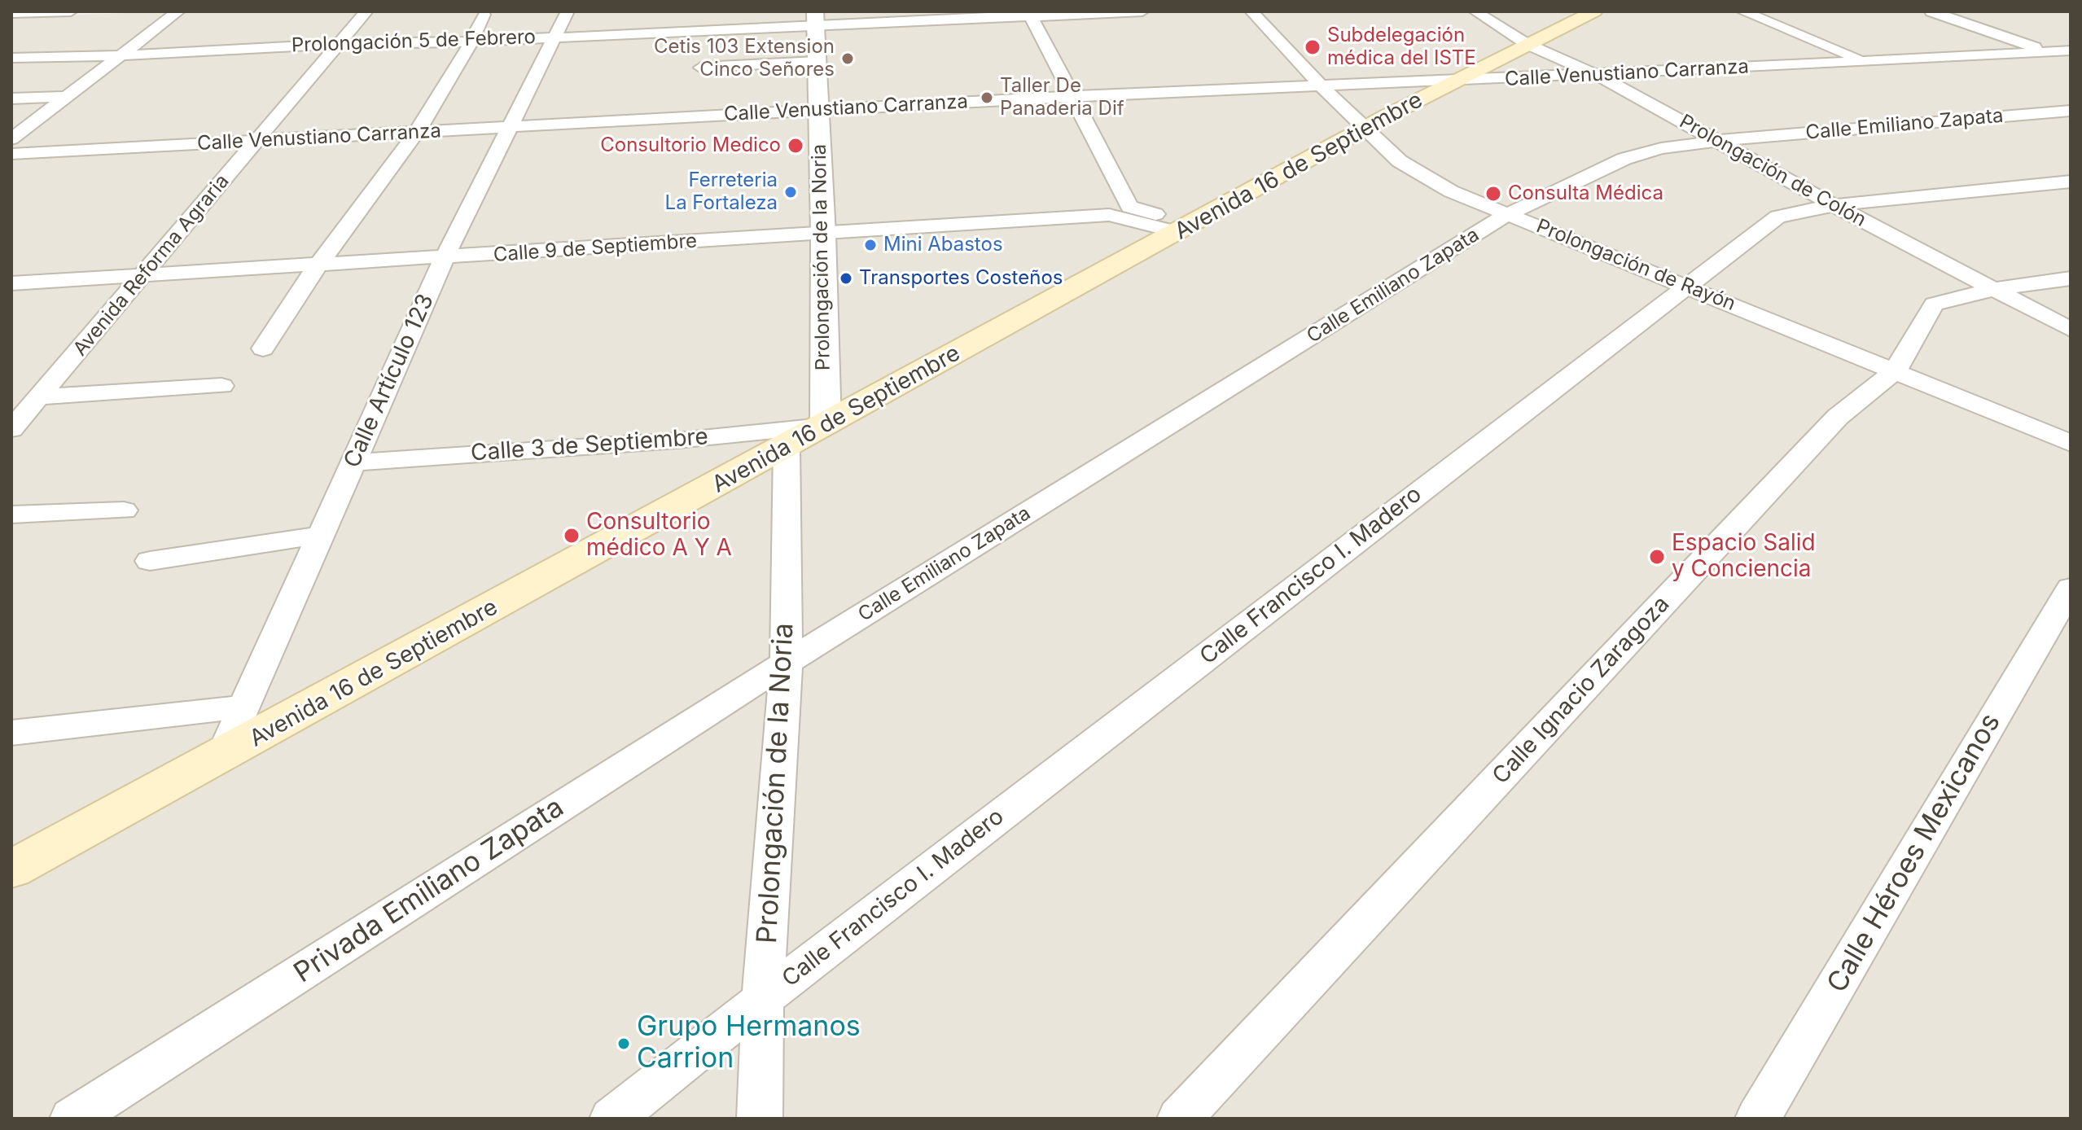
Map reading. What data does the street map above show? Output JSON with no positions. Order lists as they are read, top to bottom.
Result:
{
  "streets": {
    "main road": ["Avenida 16 de Septiembre"],
    "street": [
      "Prolongación 5 de Febrero",
      "Calle Venustiano Carranza",
      "Calle Emiliano Zapata",
      "Prolongación de Colón",
      "Calle 9 de Septiembre",
      "Prolongación de la Noria",
      "Avenida Reforma Agraria",
      "Prolongación de Rayón",
      "Calle Artículo 123",
      "Calle 3 de Septiembre",
      "Calle Francisco I. Madero",
      "Calle Ignacio Zaragoza",
      "Calle Héroes Mexicanos",
      "Privada Emiliano Zapata"
    ]
  },
  "crossings": [
    ["Prolongación 5 de Febrero", "Prolongación de la Noria"],
    ["Prolongación 5 de Febrero", "Avenida Reforma Agraria"],
    ["Prolongación 5 de Febrero", "Calle Artículo 123"],
    ["Calle Venustiano Carranza", "Avenida 16 de Septiembre"],
    ["Calle Venustiano Carranza", "Prolongación de Colón"],
    ["Calle Venustiano Carranza", "Prolongación de la Noria"],
    ["Calle Venustiano Carranza", "Avenida Reforma Agraria"],
    ["Calle Venustiano Carranza", "Prolongación de Rayón"],
    ["Calle Venustiano Carranza", "Calle Artículo 123"],
    ["Calle Emiliano Zapata", "Prolongación de Colón"],
    ["Calle Emiliano Zapata", "Prolongación de la Noria"],
    ["Calle Emiliano Zapata", "Prolongación de Rayón"],
    ["Calle Emiliano Zapata", "Privada Emiliano Zapata"],
    ["Avenida 16 de Septiembre", "Prolongación de Colón"],
    ["Avenida 16 de Septiembre", "Calle 9 de Septiembre"],
    ["Avenida 16 de Septiembre", "Prolongación de la Noria"],
    ["Avenida 16 de Septiembre", "Prolongación de Rayón"],
    ["Avenida 16 de Septiembre", "Calle Artículo 123"],
    ["Avenida 16 de Septiembre", "Calle 3 de Septiembre"],
    ["Prolongación de Colón", "Calle Francisco I. Madero"],
    ["Prolongación de Colón", "Calle Ignacio Zaragoza"],
    ["Calle 9 de Septiembre", "Prolongación de la Noria"],
    ["Calle 9 de Septiembre", "Avenida Reforma Agraria"],
    ["Calle 9 de Septiembre", "Calle Artículo 123"],
    ["Prolongación de la Noria", "Calle 3 de Septiembre"],
    ["Prolongación de la Noria", "Calle Francisco I. Madero"],
    ["Prolongación de la Noria", "Privada Emiliano Zapata"],
    ["Prolongación de Rayón", "Calle Francisco I. Madero"],
    ["Prolongación de Rayón", "Calle Ignacio Zaragoza"],
    ["Calle Artículo 123", "Calle 3 de Septiembre"]
  ],
  "places": [
    "Subdelegación médica del ISTE",
    "Cetis 103 Extension Cinco Señores",
    "Taller De Panaderia Dif",
    "Consultorio Medico",
    "Ferreteria La Fortaleza",
    "Consulta Médica",
    "Mini Abastos",
    "Transportes Costeños",
    "Consultorio médico A Y A",
    "Espacio Salid y Conciencia",
    "Grupo Hermanos Carrion"
  ]
}
